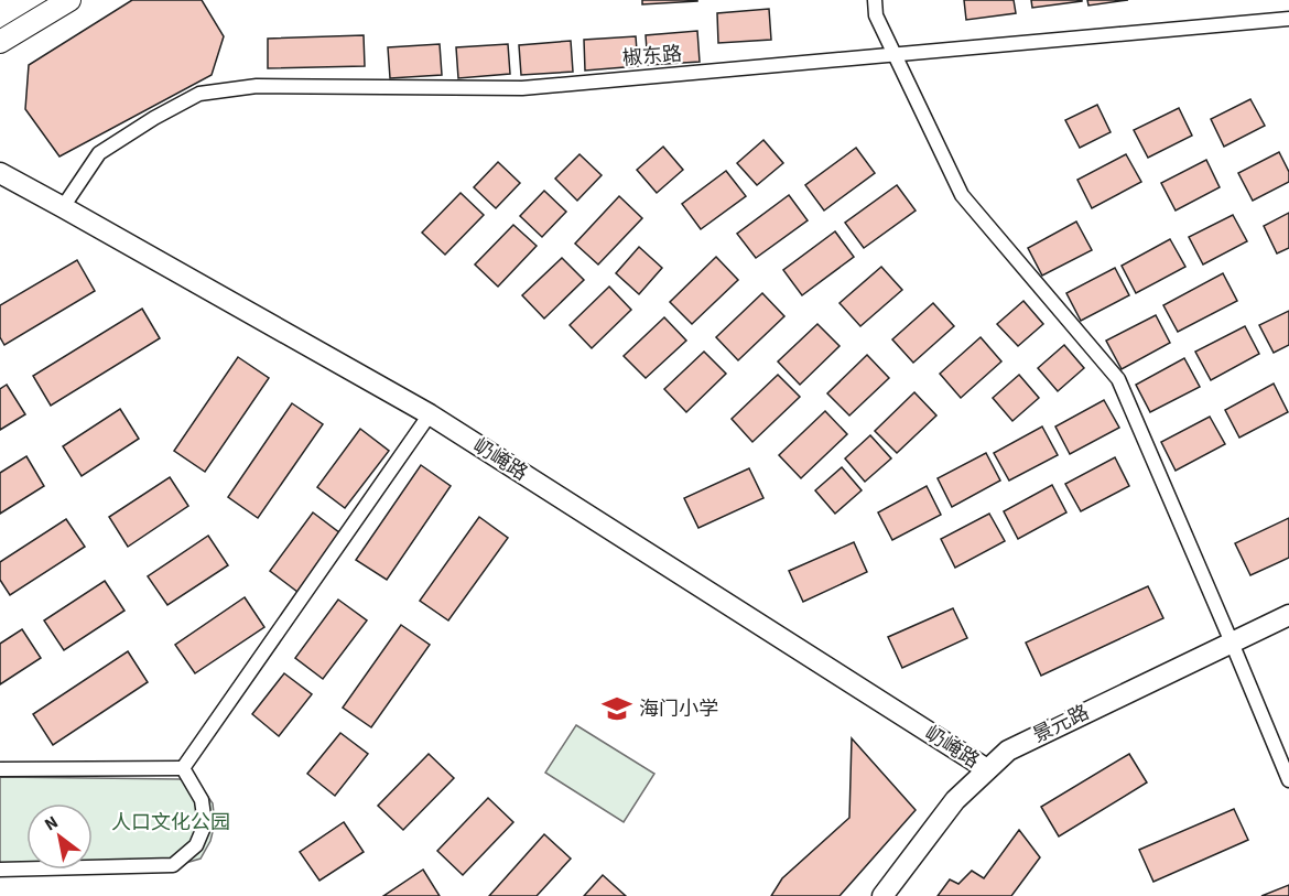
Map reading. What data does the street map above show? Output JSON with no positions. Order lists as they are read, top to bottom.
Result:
{
  "streets": {
    "street": ["椒东路", "屷崦路", "景元路"]
  },
  "crossings": [
    ["椒东路", "屷崦路"],
    ["屷崦路", "景元路"]
  ],
  "parks": ["人口文化公园"],
  "places": {
    "school or university": ["海门小学"]
  },
  "north": "top left"
}
